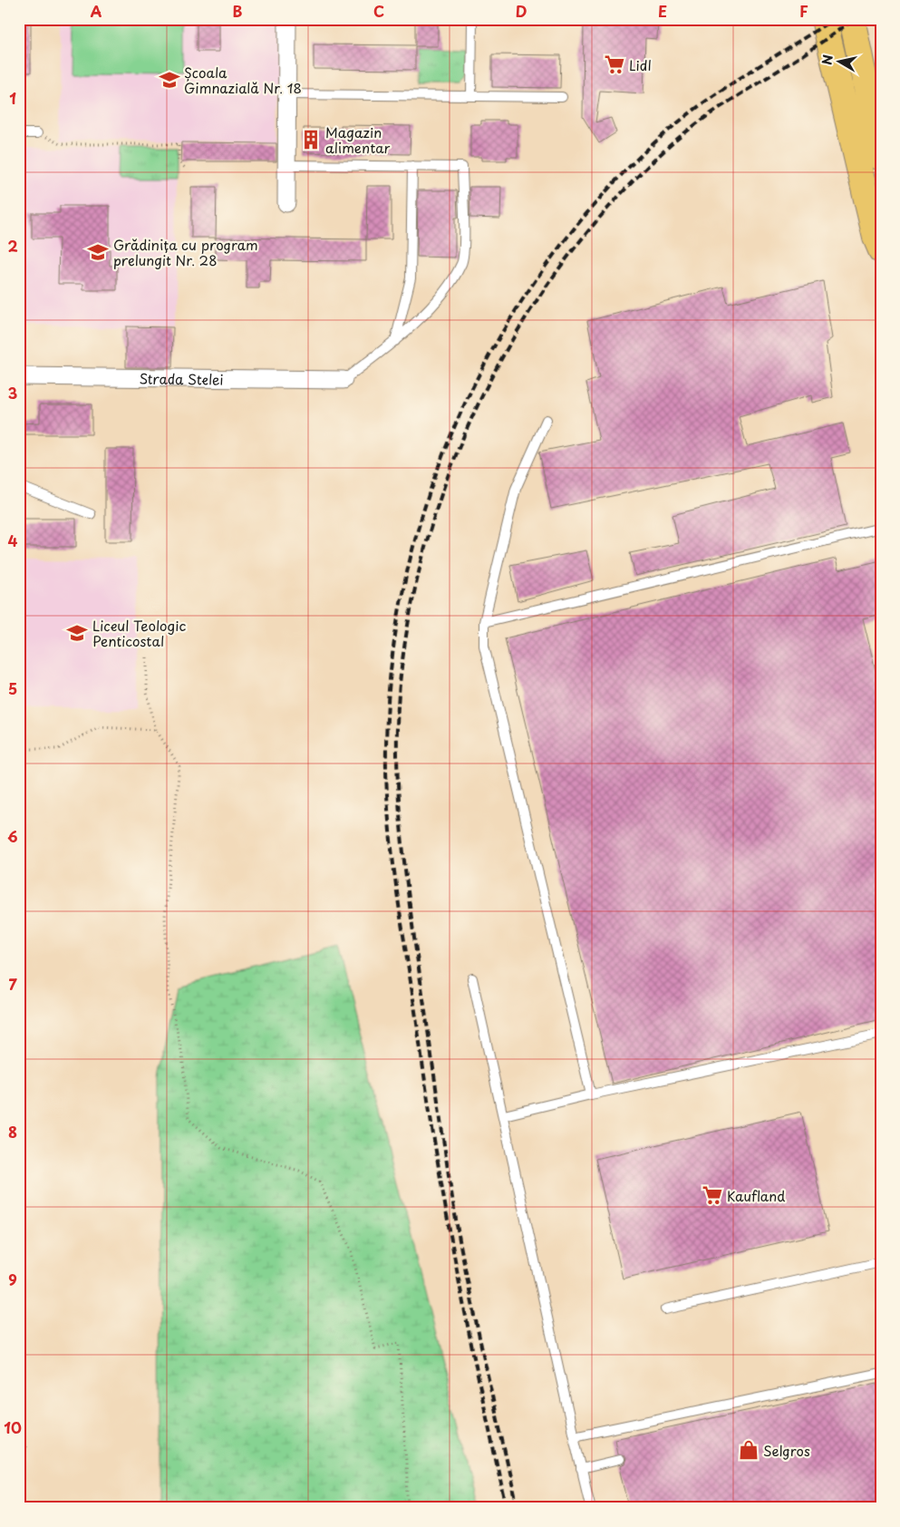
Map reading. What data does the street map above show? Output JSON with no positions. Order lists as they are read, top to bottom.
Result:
{
  "streets": {
    "street": ["Strada Stelei"]
  },
  "places": {
    "supermarket": ["Lidl", "Kaufland"],
    "school or university": ["Școala Gimnazială Nr. 18", "Grădinița cu program prelungit Nr. 28", "Liceul Teologic Penticostal"],
    "building": ["Magazin alimentar"],
    "shop": ["Selgros"]
  },
  "north": "left",
  "grid": {
    "columns": [
      "A",
      "B",
      "C",
      "D",
      "E",
      "F"
    ],
    "rows": [
      "1",
      "2",
      "3",
      "4",
      "5",
      "6",
      "7",
      "8",
      "9",
      "10"
    ]
  }
}
